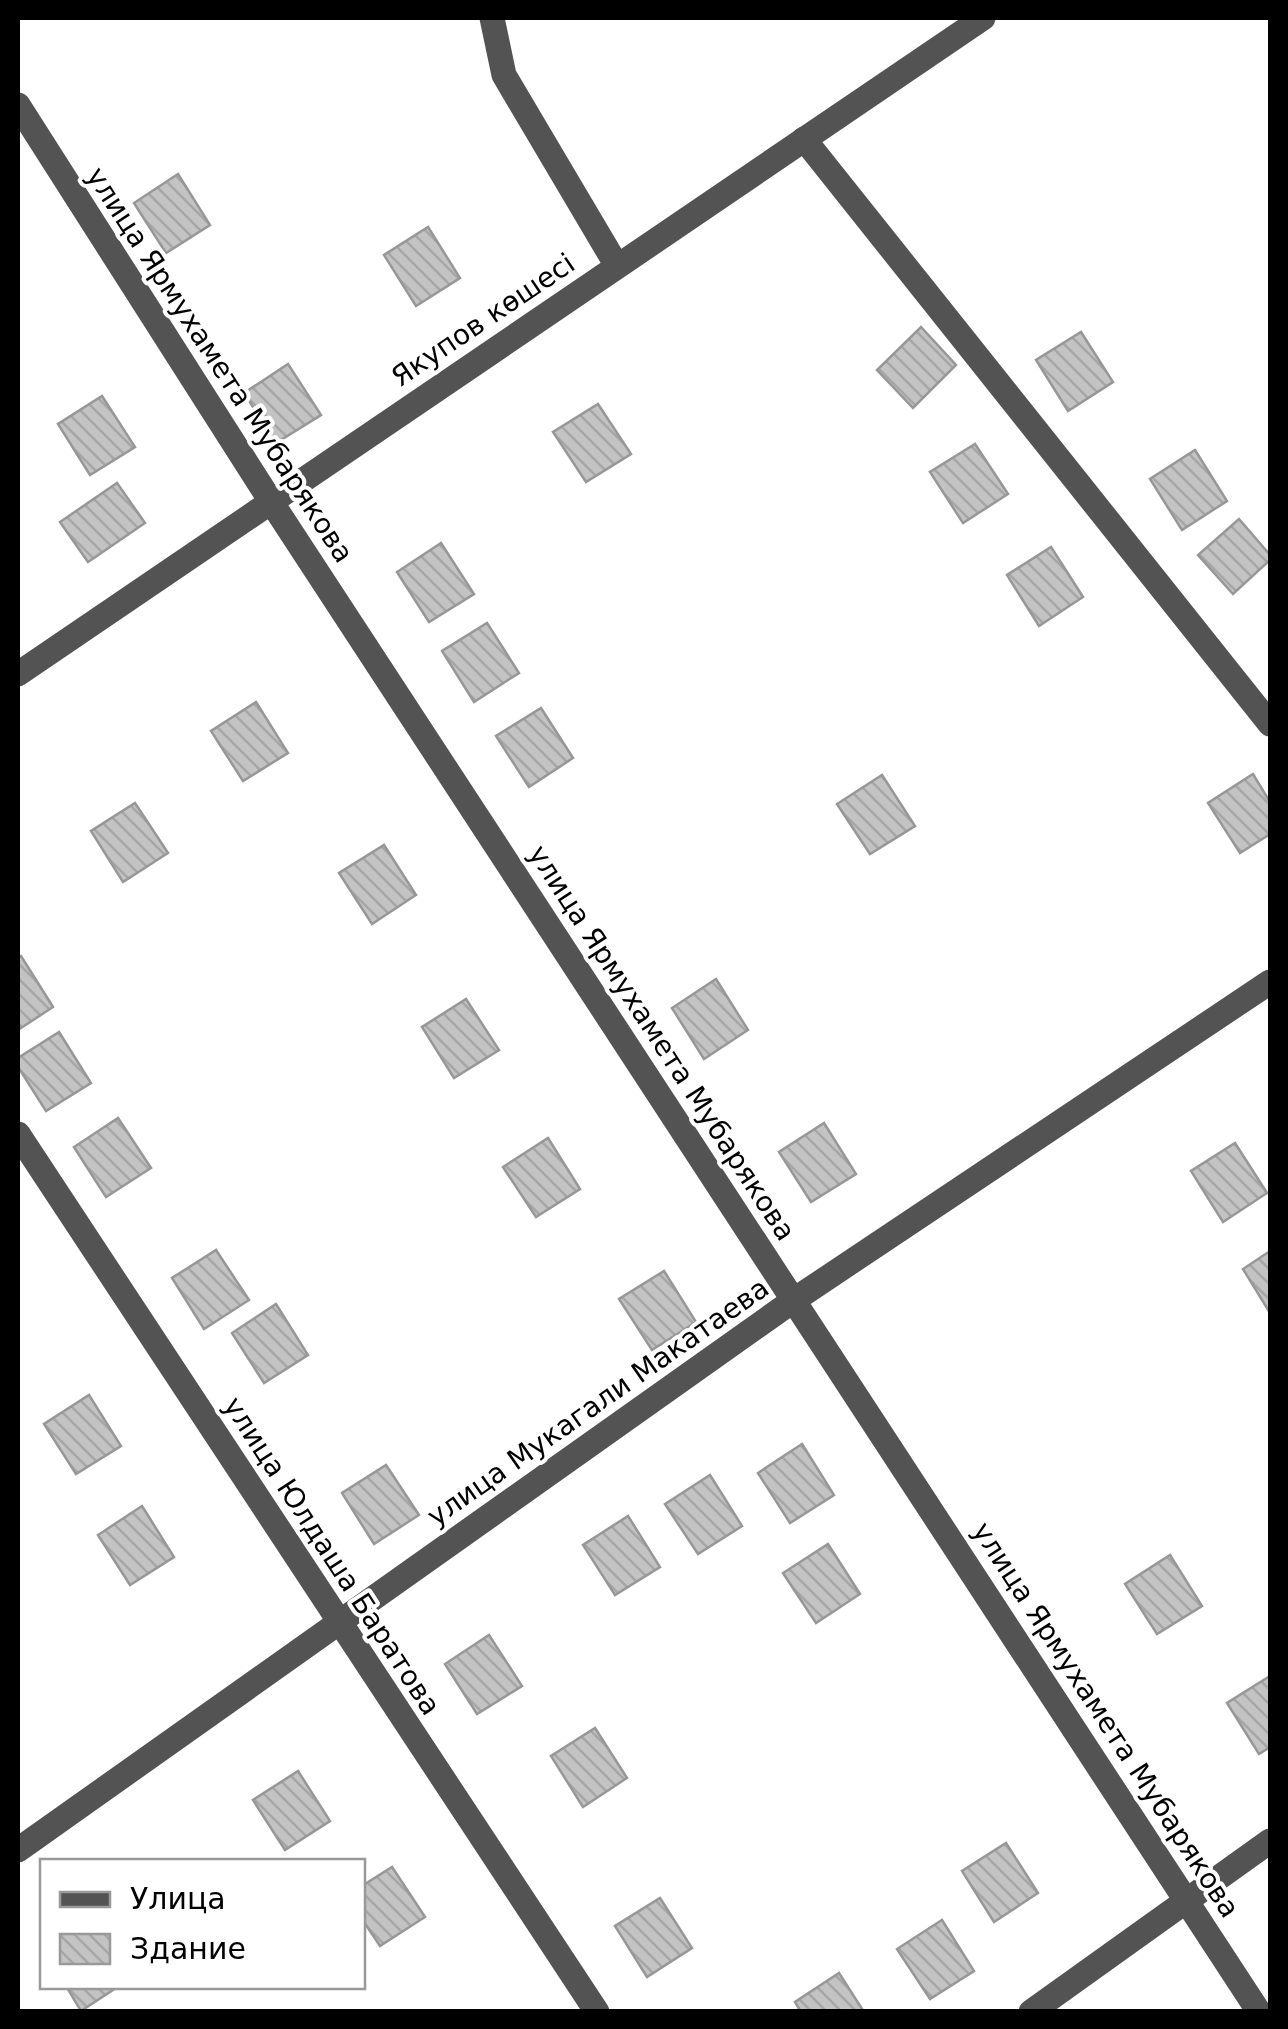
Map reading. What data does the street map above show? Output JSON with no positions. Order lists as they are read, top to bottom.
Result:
{
  "streets": {
    "street": [
      "Якупов көшесі",
      "улица Ярмухамета Мубарякова",
      "улица Мукагали Макатаева",
      "улица Юлдаша Баратова"
    ]
  },
  "crossings": [
    ["Якупов көшесі", "улица Ярмухамета Мубарякова"],
    ["улица Ярмухамета Мубарякова", "улица Мукагали Макатаева"],
    ["улица Мукагали Макатаева", "улица Юлдаша Баратова"]
  ],
  "legend": ["Улица", "Здание"]
}
